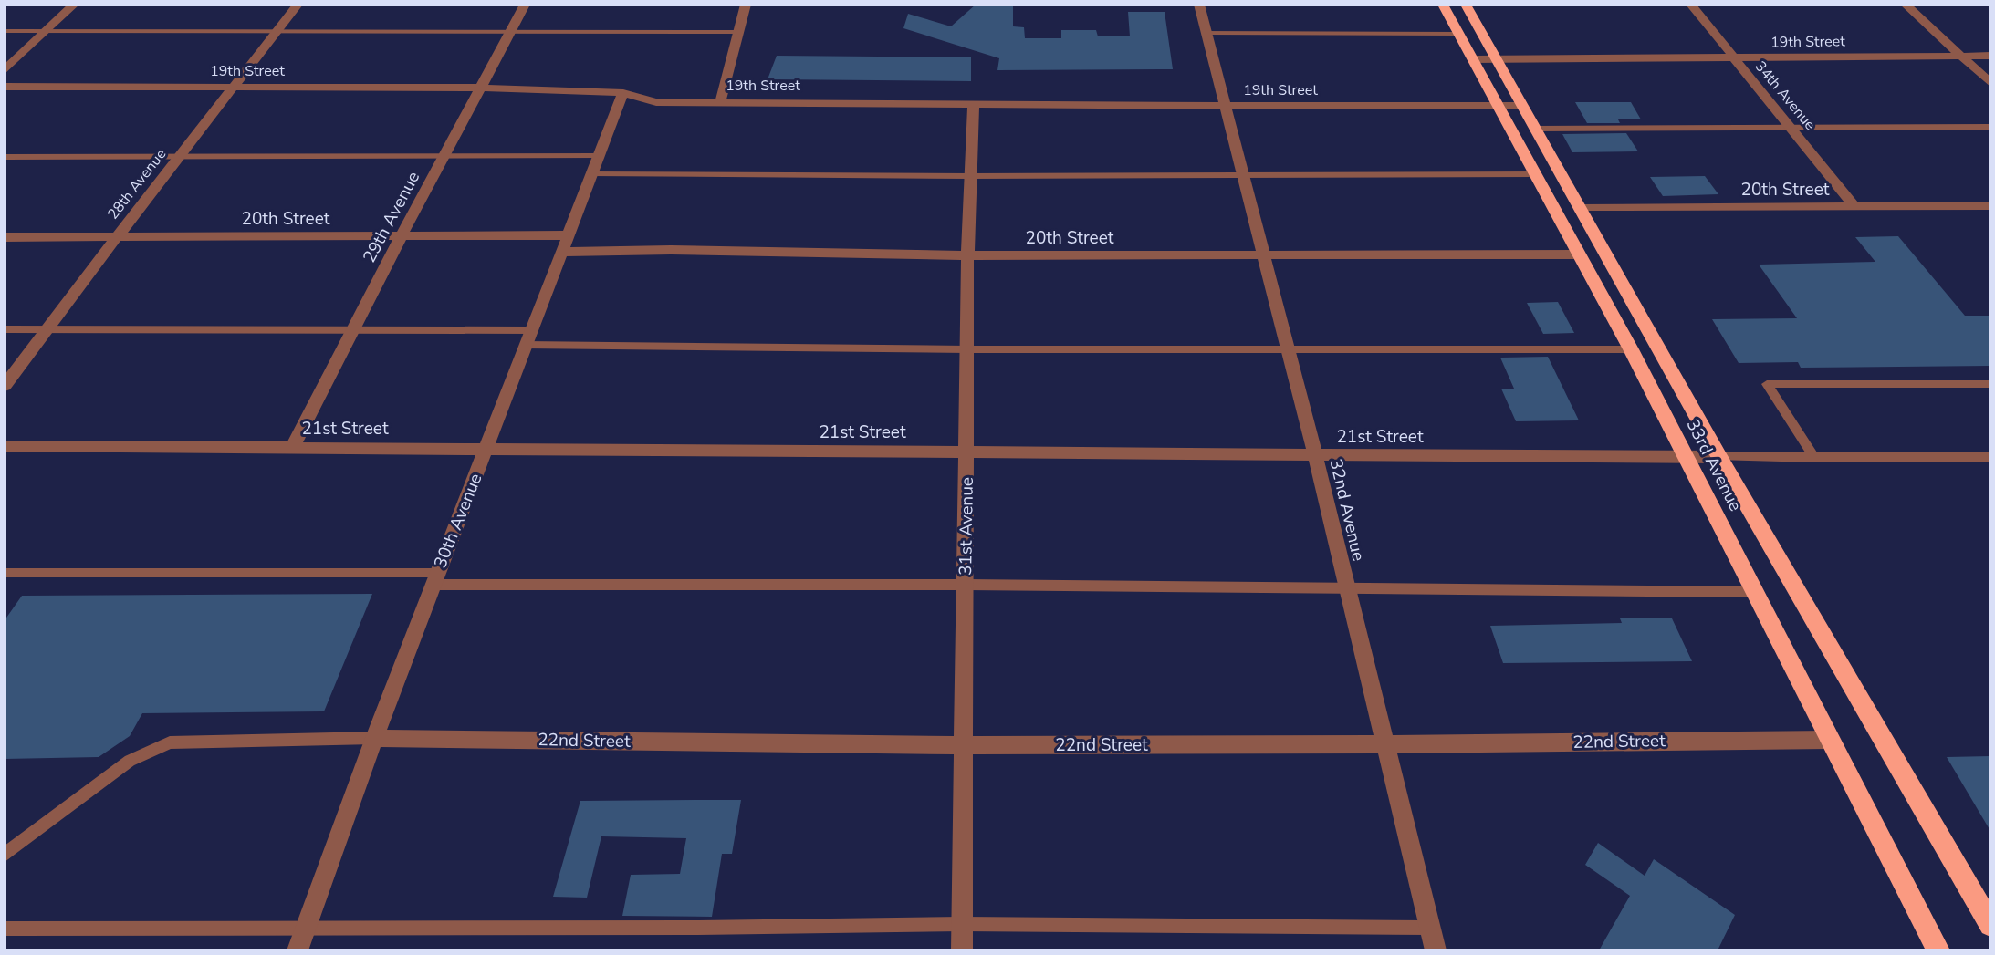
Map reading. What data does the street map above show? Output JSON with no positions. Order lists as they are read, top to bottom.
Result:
{
  "streets": {
    "highway": ["33rd Avenue"],
    "street": [
      "19th Street",
      "34th Avenue",
      "28th Avenue",
      "20th Street",
      "29th Avenue",
      "21st Street",
      "32nd Avenue",
      "30th Avenue",
      "31st Avenue",
      "22nd Street"
    ]
  },
  "crossings": [
    ["19th Street", "34th Avenue"],
    ["19th Street", "28th Avenue"],
    ["19th Street", "29th Avenue"],
    ["19th Street", "33rd Avenue"],
    ["19th Street", "32nd Avenue"],
    ["19th Street", "30th Avenue"],
    ["19th Street", "31st Avenue"],
    ["34th Avenue", "20th Street"],
    ["28th Avenue", "20th Street"],
    ["20th Street", "29th Avenue"],
    ["20th Street", "33rd Avenue"],
    ["20th Street", "32nd Avenue"],
    ["20th Street", "30th Avenue"],
    ["20th Street", "31st Avenue"],
    ["29th Avenue", "21st Street"],
    ["21st Street", "33rd Avenue"],
    ["21st Street", "32nd Avenue"],
    ["21st Street", "30th Avenue"],
    ["21st Street", "31st Avenue"],
    ["33rd Avenue", "22nd Street"],
    ["32nd Avenue", "22nd Street"],
    ["30th Avenue", "22nd Street"],
    ["31st Avenue", "22nd Street"]
  ]
}
